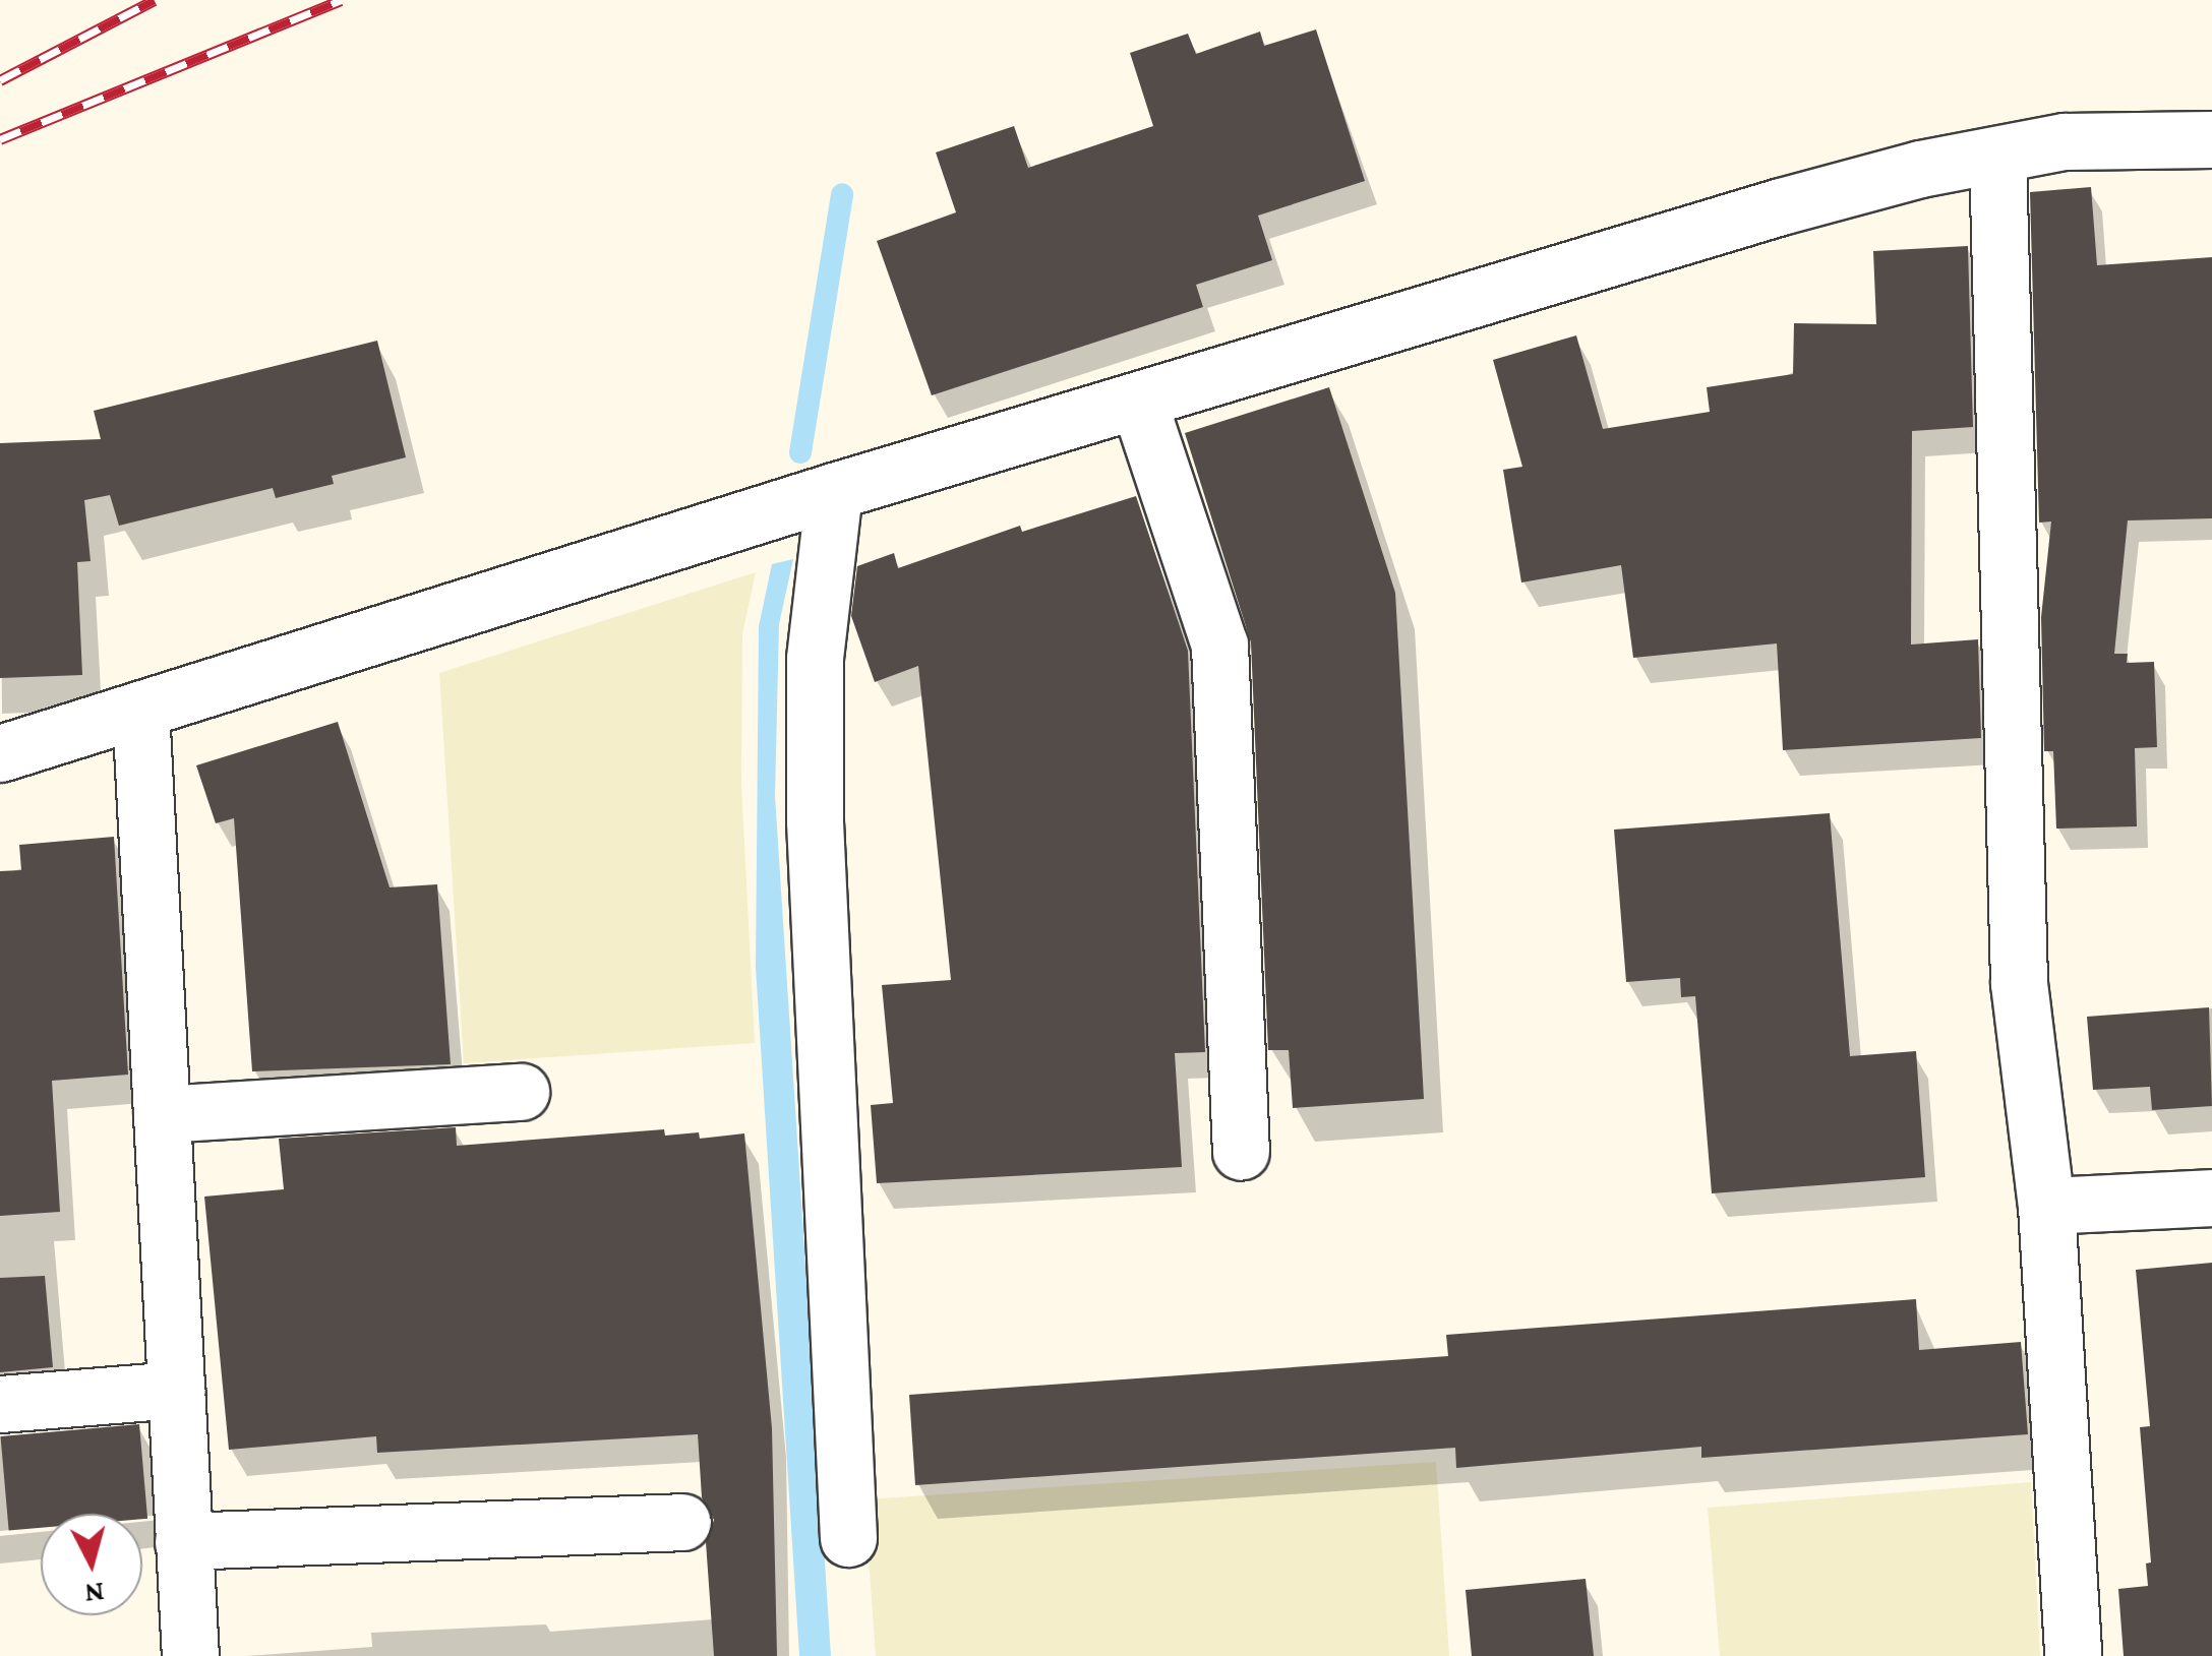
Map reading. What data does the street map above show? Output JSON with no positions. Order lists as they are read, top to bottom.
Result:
{
  "north": "bottom"
}
